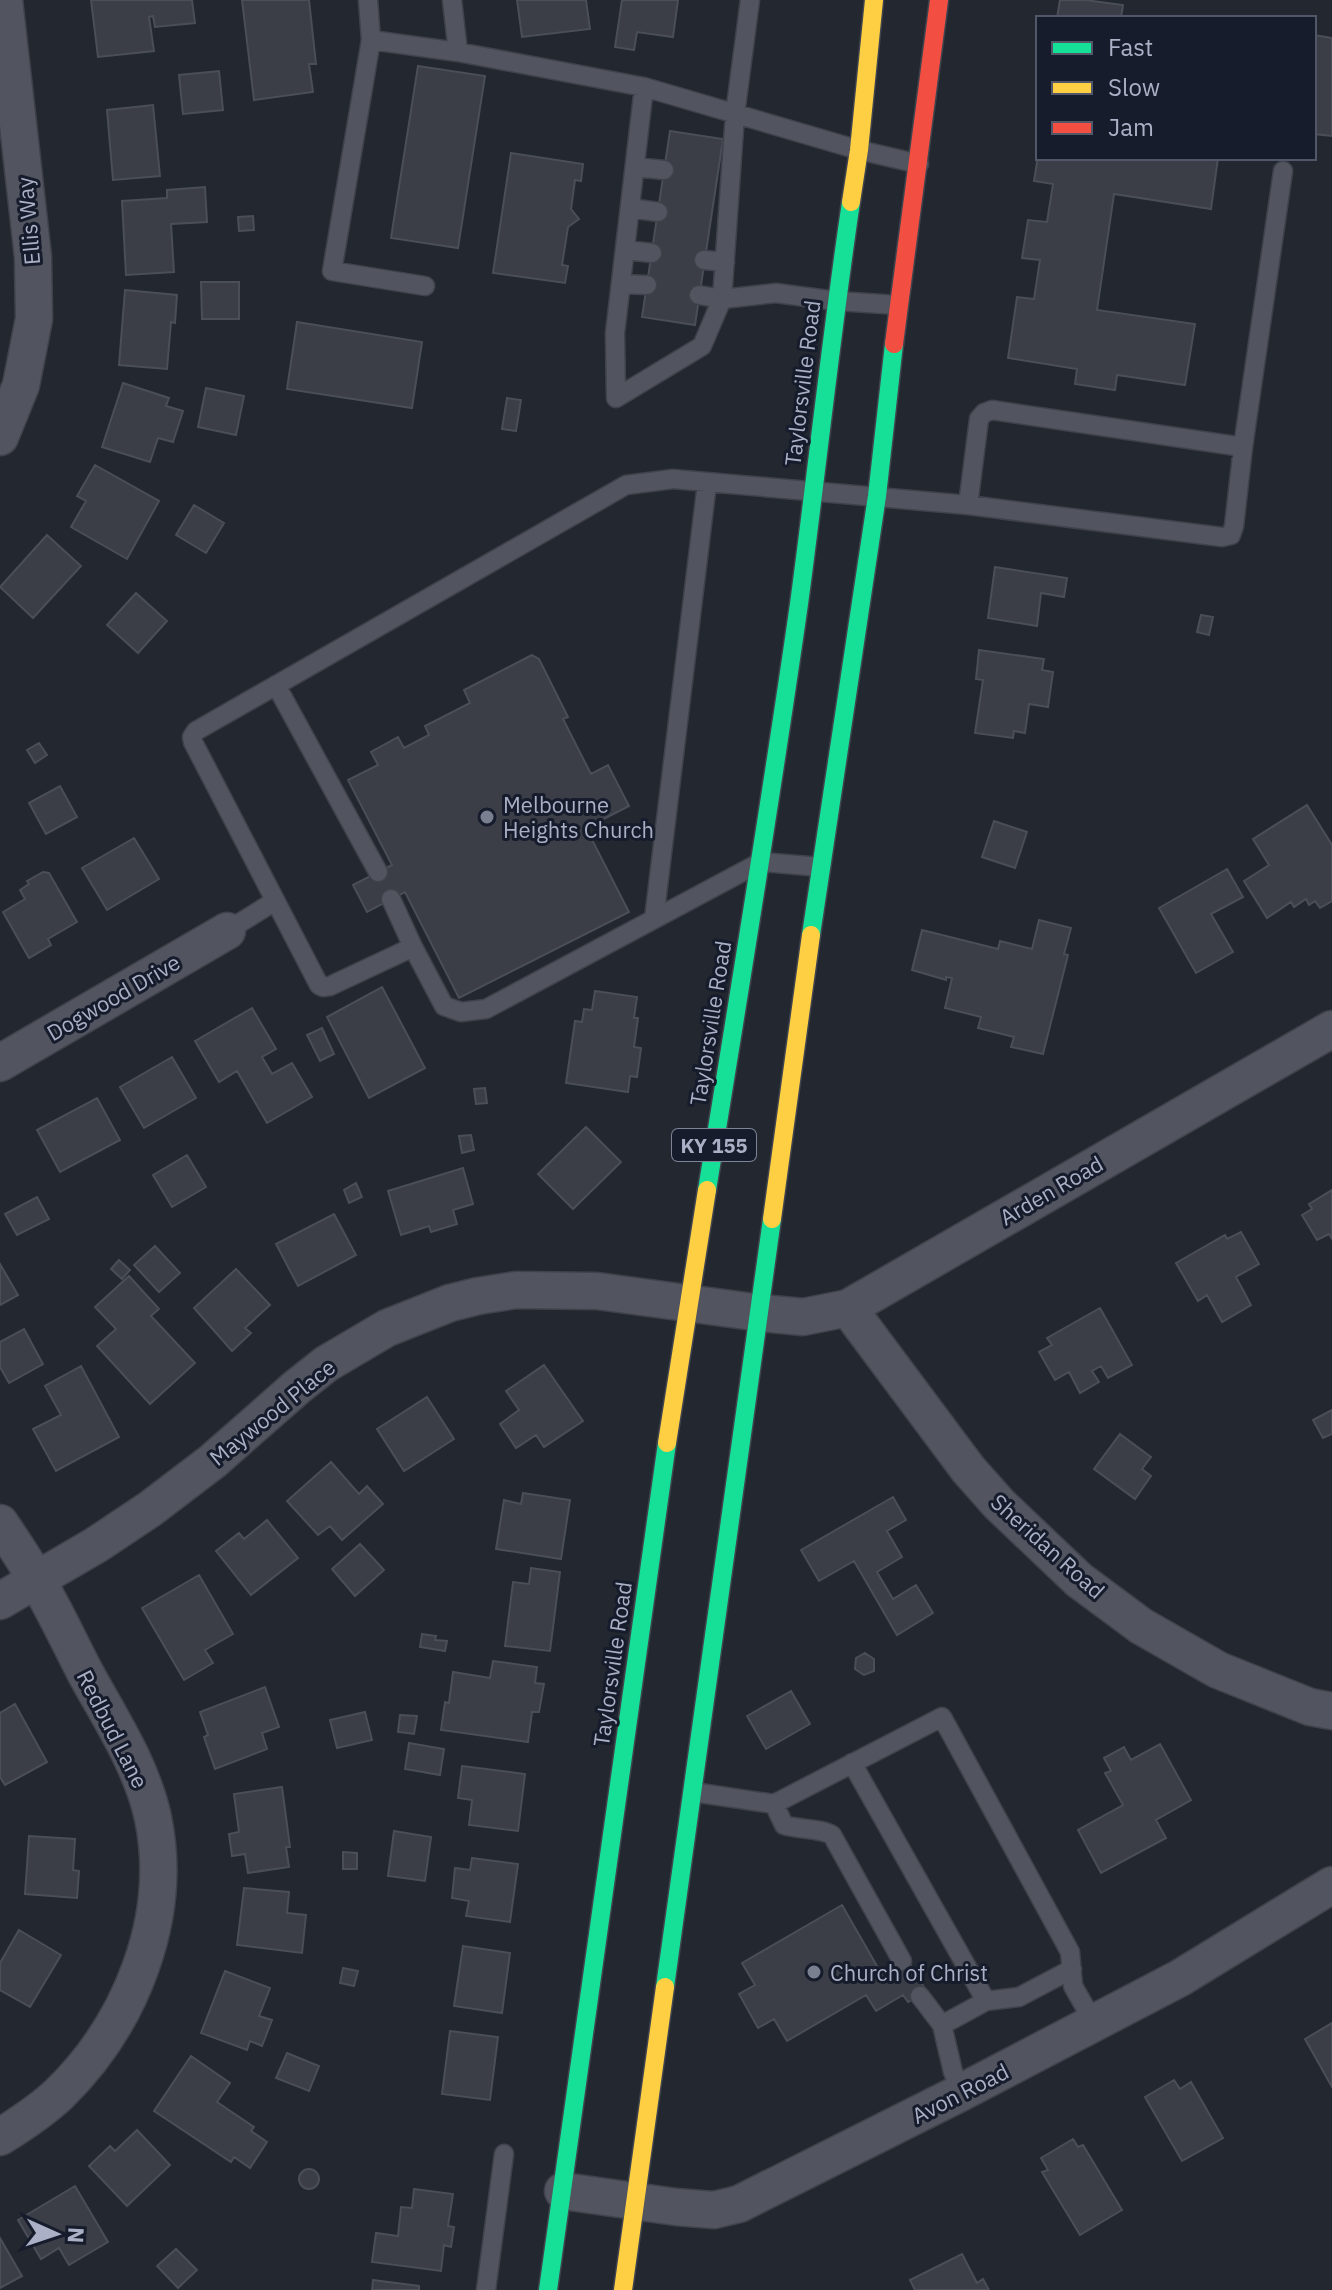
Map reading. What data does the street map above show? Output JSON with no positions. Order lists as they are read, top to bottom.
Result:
{
  "streets": {
    "main road": ["Taylorsville Road", "KY 155"],
    "street": [
      "Ellis Way",
      "Dogwood Drive",
      "Arden Road",
      "Maywood Place",
      "Sheridan Road",
      "Redbud Lane",
      "Avon Road"
    ]
  },
  "crossings": [
    ["Taylorsville Road", "Maywood Place"],
    ["Taylorsville Road", "Avon Road"],
    ["KY 155", "Arden Road"],
    ["KY 155", "Maywood Place"],
    ["KY 155", "Avon Road"],
    ["Arden Road", "Maywood Place"],
    ["Arden Road", "Sheridan Road"],
    ["Maywood Place", "Redbud Lane"]
  ],
  "places": ["Melbourne Heights Church", "Church of Christ"],
  "legend": ["Fast", "Slow", "Jam"],
  "north": "right"
}
